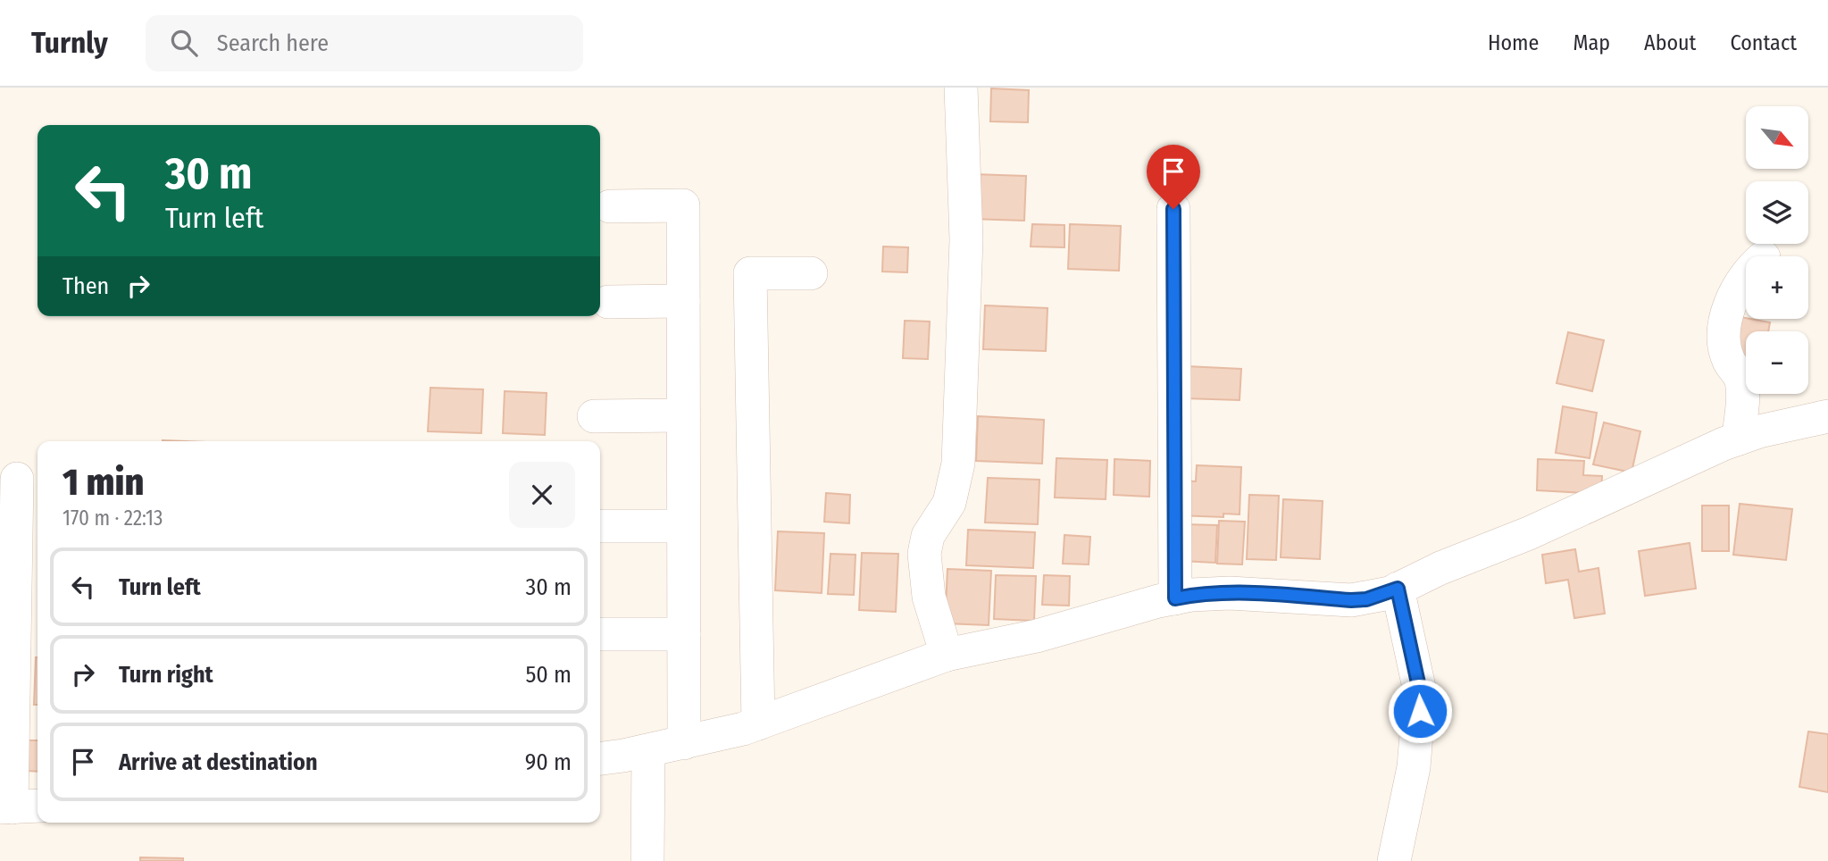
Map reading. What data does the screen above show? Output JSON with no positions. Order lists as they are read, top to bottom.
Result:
{
  "north": "bottom right",
  "page": {
    "header": "Turnly",
    "search": "Search here",
    "nav": [
      "Home",
      "Map",
      "About",
      "Contact"
    ],
    "map_buttons": ["+", "−"],
    "turn": ["30 m", "Turn left"],
    "then": "Then",
    "heading": ["1 min", "170 m · 22:13"],
    "list": [
      {
        "name": "Turn left",
        "value": "30 m"
      },
      {
        "name": "Turn right",
        "value": "50 m"
      },
      {
        "name": "Arrive at destination",
        "value": "90 m"
      }
    ]
  }
}
